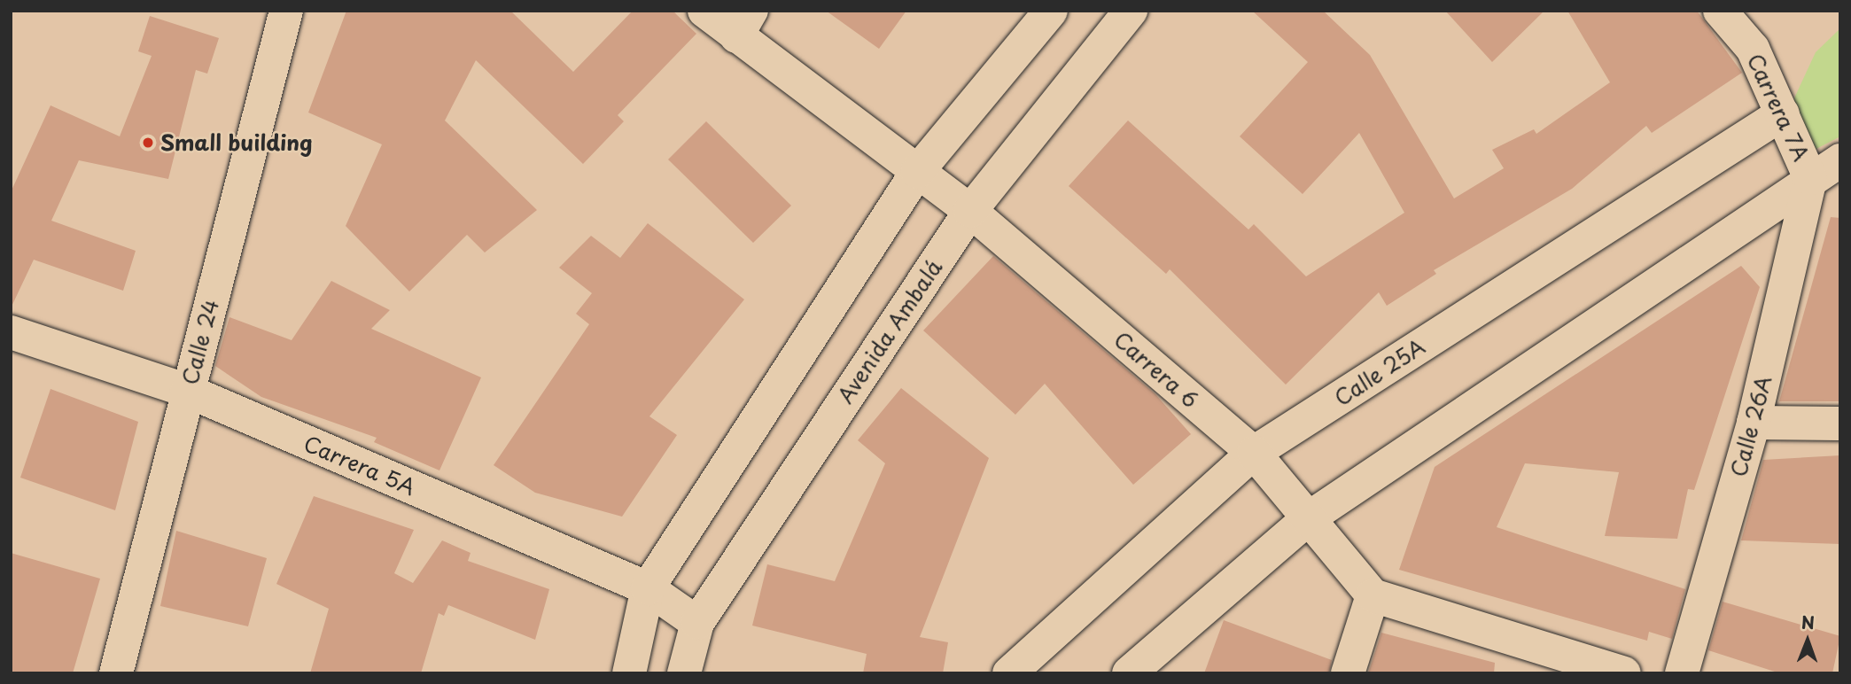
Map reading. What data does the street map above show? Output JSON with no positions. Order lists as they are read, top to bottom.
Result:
{
  "streets": {
    "street": [
      "Carrera 7A",
      "Avenida Ambalá",
      "Calle 24",
      "Carrera 6",
      "Calle 25A",
      "Calle 26A",
      "Carrera 5A"
    ]
  },
  "crossings": [
    ["Carrera 7A", "Calle 25A"],
    ["Carrera 7A", "Calle 26A"],
    ["Avenida Ambalá", "Carrera 6"],
    ["Avenida Ambalá", "Carrera 5A"],
    ["Calle 24", "Carrera 5A"],
    ["Carrera 6", "Calle 25A"]
  ],
  "places": ["Small building"],
  "north": "top"
}
